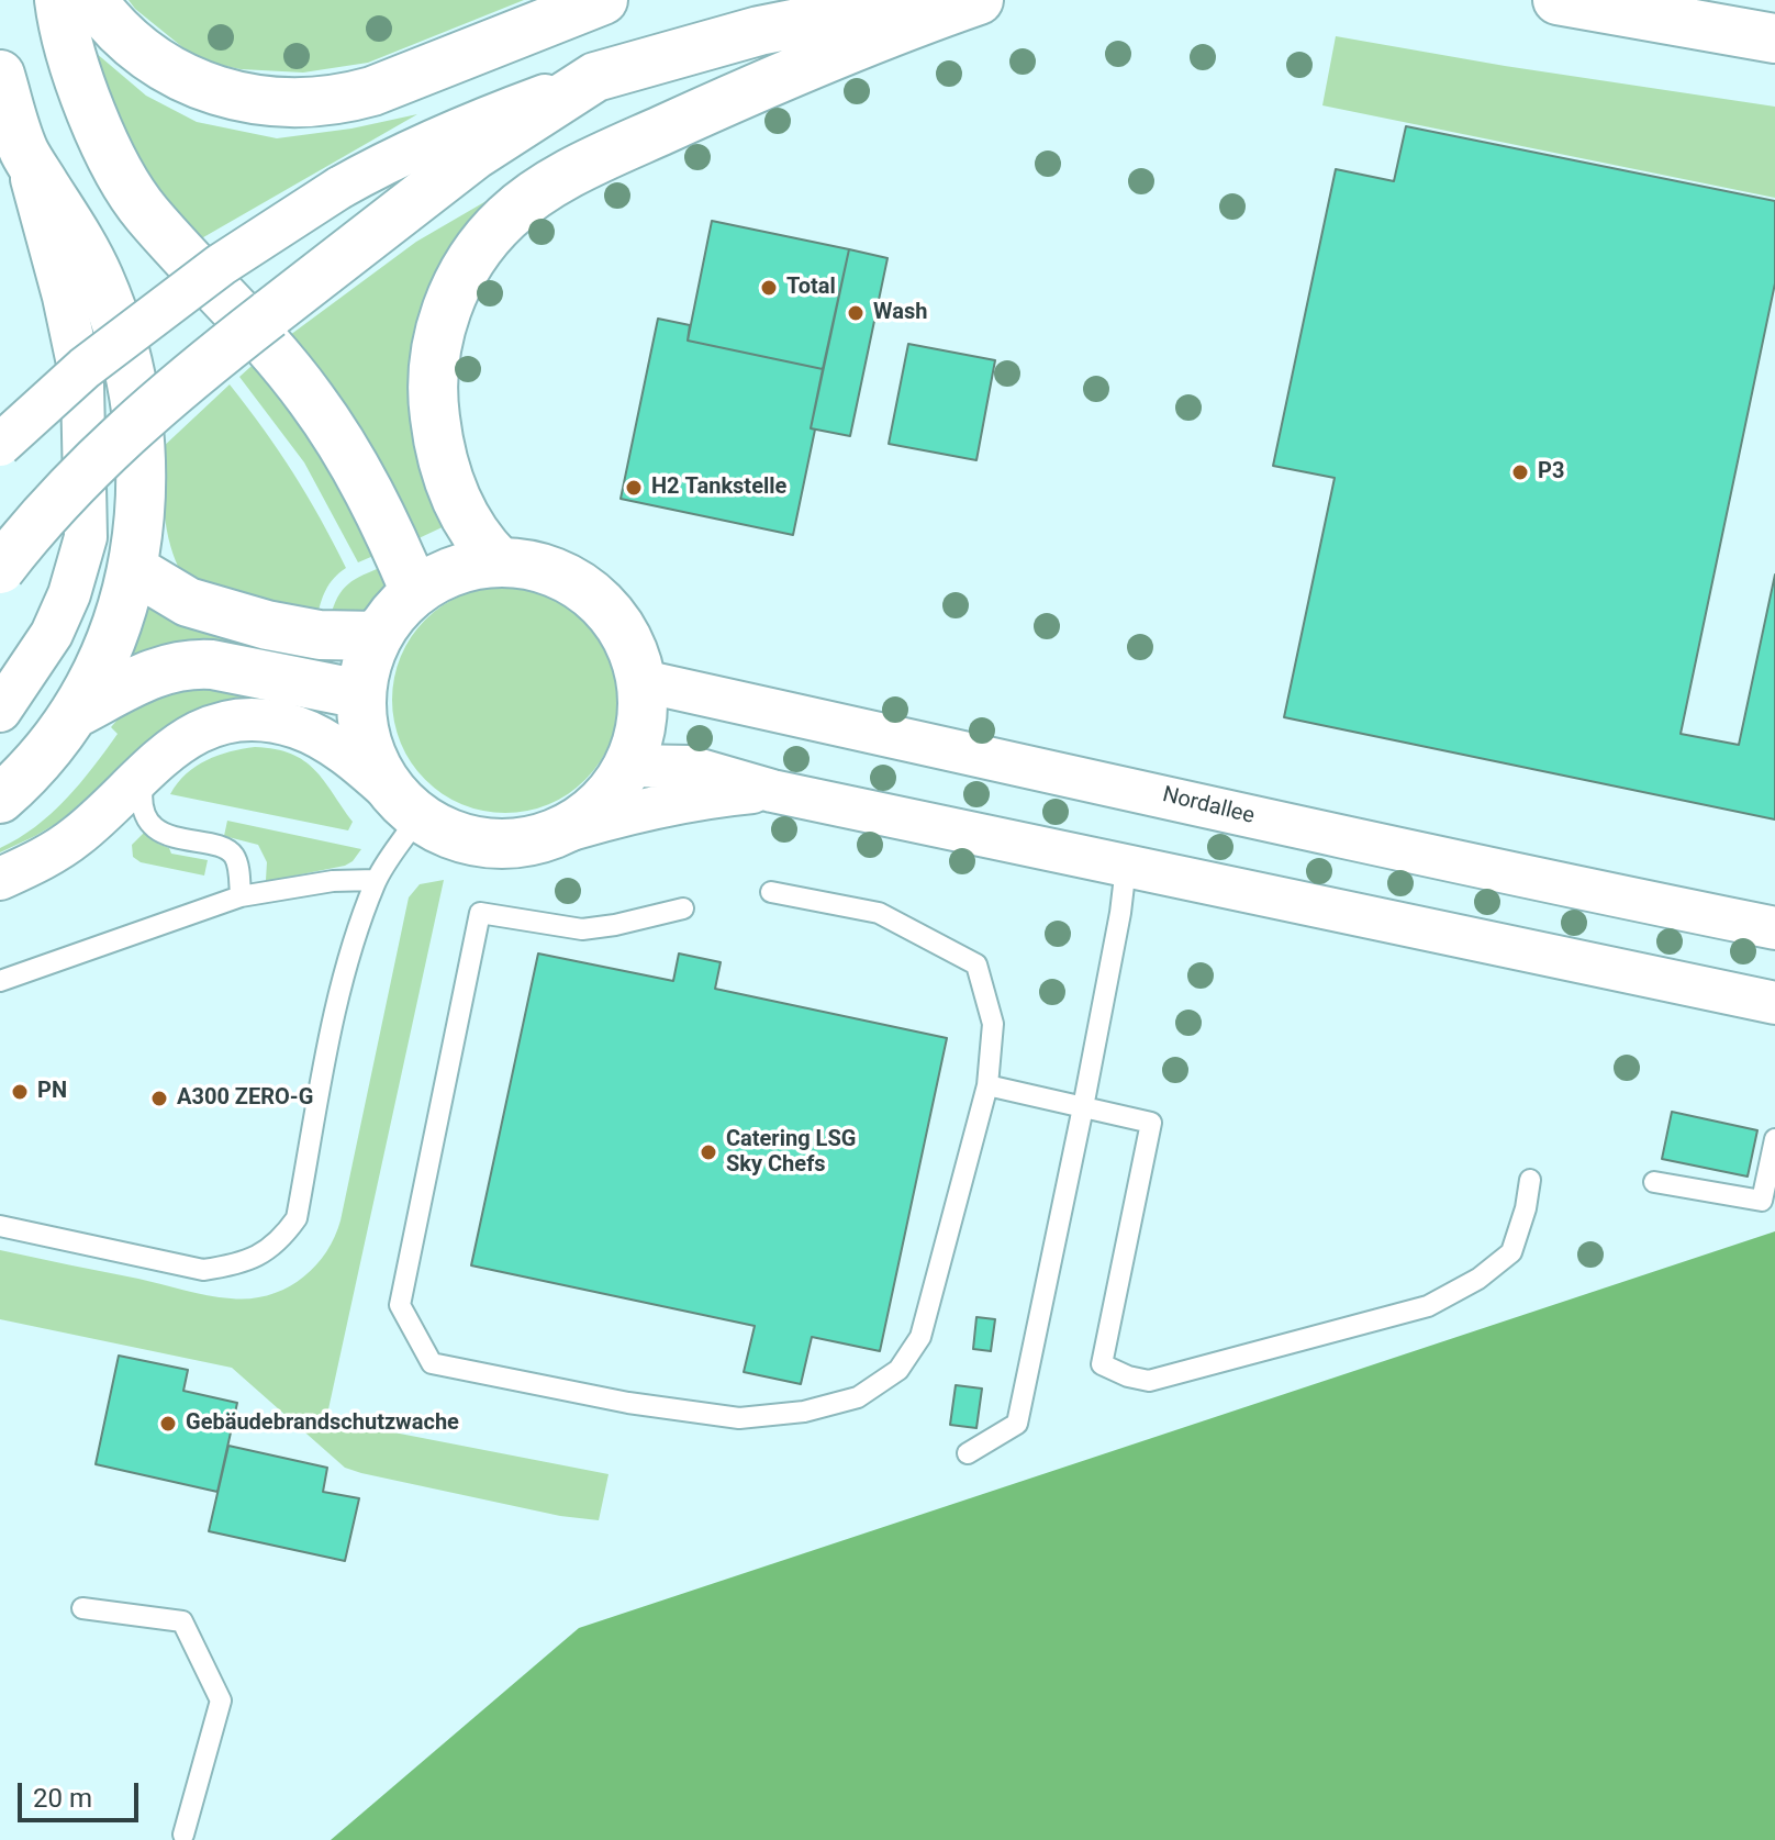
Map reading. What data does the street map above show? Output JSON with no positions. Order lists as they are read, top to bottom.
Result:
{
  "streets": {
    "street": ["Nordallee"]
  },
  "places": [
    "Total",
    "Wash",
    "P3",
    "H2 Tankstelle",
    "PN",
    "A300 ZERO-G",
    "Catering LSG Sky Chefs",
    "Gebäudebrandschutzwache"
  ],
  "scale_bar": "20 m"
}
